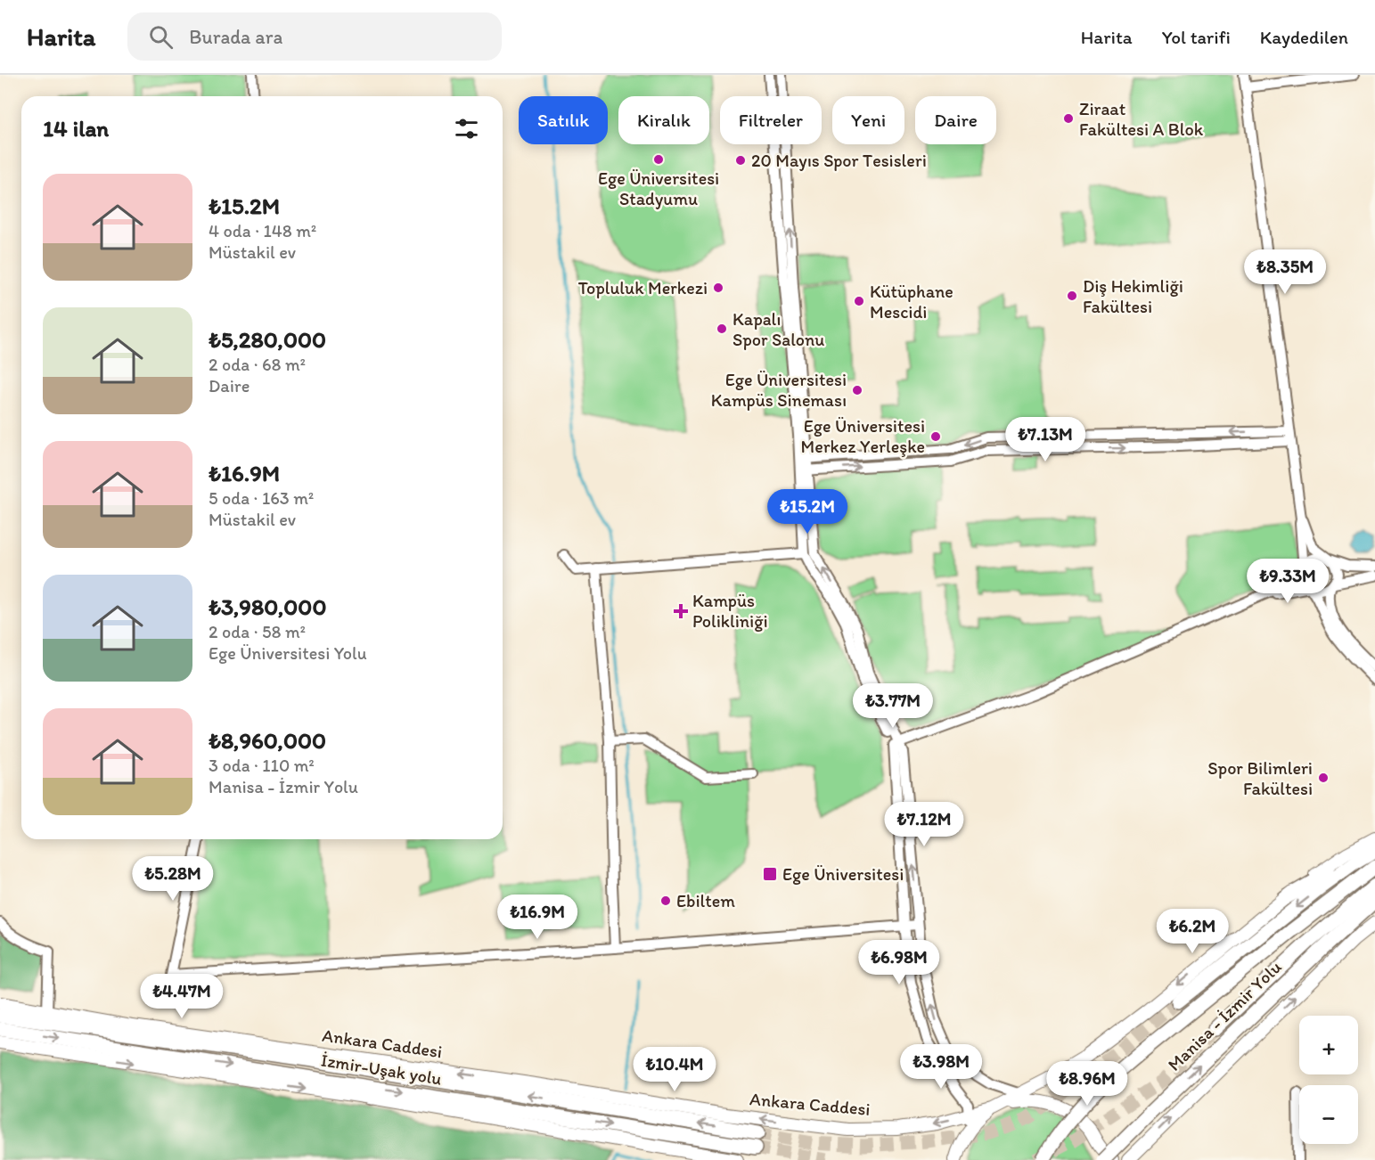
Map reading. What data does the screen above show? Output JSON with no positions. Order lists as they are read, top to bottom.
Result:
{
  "streets": {
    "highway": ["Manisa - İzmir Yolu", "Ankara Caddesi", "İzmir-Uşak yolu"]
  },
  "one_way": ["İzmir-Uşak yolu"],
  "places": {
    "other": [
      "Ziraat Fakültesi A Blok",
      "Ege Üniversitesi Stadyumu",
      "20 Mayıs Spor Tesisleri",
      "Topluluk Merkezi",
      "Diş Hekimliği Fakültesi",
      "Kütüphane Mescidi",
      "Kapalı Spor Salonu",
      "Ege Üniversitesi Kampüs Sineması",
      "Ege Üniversitesi Merkez Yerleşke",
      "Spor Bilimleri Fakültesi",
      "Ebiltem"
    ],
    "health": ["Kampüs Polikliniği"],
    "transit": ["Ege Üniversitesi"]
  },
  "page": {
    "header": "Harita",
    "search": "Burada ara",
    "nav": ["Harita", "Yol tarifi", "Kaydedilen"],
    "chip": [
      "Satılık",
      "Kiralık",
      "Filtreler",
      "Yeni",
      "Daire"
    ],
    "heading": "14 ilan",
    "list": [
      {
        "name": "₺15.2M",
        "note": "4 oda · 148 m² · Müstakil ev"
      },
      {
        "name": "₺5,280,000",
        "note": "2 oda · 68 m² · Daire"
      },
      {
        "name": "₺16.9M",
        "note": "5 oda · 163 m² · Müstakil ev"
      },
      {
        "name": "₺3,980,000",
        "note": "2 oda · 58 m² · Ege Üniversitesi Yolu"
      },
      {
        "name": "₺8,960,000",
        "note": "3 oda · 110 m² · Manisa - İzmir Yolu"
      }
    ],
    "price": [
      "₺8.35M",
      "₺7.13M",
      "₺15.2M",
      "₺9.33M",
      "₺3.77M",
      "₺7.12M",
      "₺5.28M",
      "₺16.9M",
      "₺6.2M",
      "₺6.98M",
      "₺4.47M",
      "₺3.98M",
      "₺10.4M",
      "₺8.96M"
    ],
    "map_buttons": ["+", "−"]
  }
}
